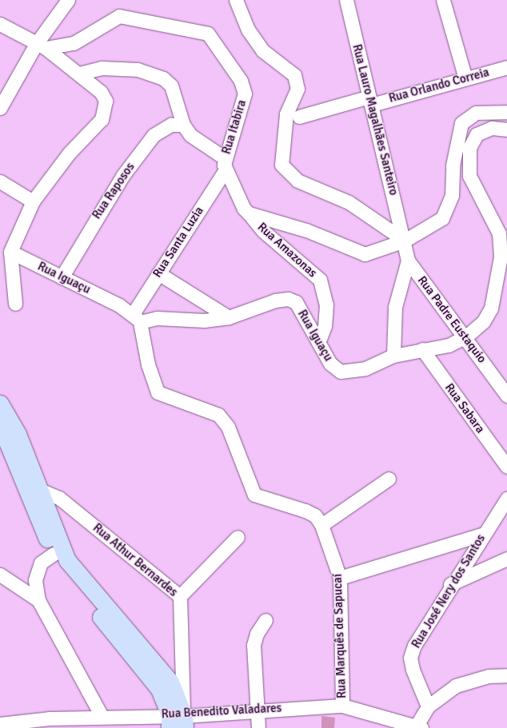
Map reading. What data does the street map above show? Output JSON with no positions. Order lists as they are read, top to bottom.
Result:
{
  "streets": {
    "street": [
      "Rua Orlando Correia",
      "Rua Lauro Magalhães Santeiro",
      "Rua Itabira",
      "Rua Raposos",
      "Rua Santa Luzia",
      "Rua Amazonas",
      "Rua Iguaçu",
      "Rua Padre Eustaquio",
      "Rua Sabara",
      "Rua Athur Bernardes",
      "Rua José Nery dos Santos",
      "Rua Marquês de Sapucaí",
      "Rua Benedito Valadares"
    ]
  },
  "crossings": [
    ["Rua Orlando Correia", "Rua Lauro Magalhães Santeiro"],
    ["Rua Lauro Magalhães Santeiro", "Rua Padre Eustaquio"],
    ["Rua Itabira", "Rua Santa Luzia"],
    ["Rua Itabira", "Rua Amazonas"],
    ["Rua Raposos", "Rua Iguaçu"],
    ["Rua Santa Luzia", "Rua Iguaçu"],
    ["Rua Santa Luzia", "Rua Marquês de Sapucaí"],
    ["Rua Amazonas", "Rua Iguaçu"],
    ["Rua Iguaçu", "Rua Marquês de Sapucaí"],
    ["Rua Athur Bernardes", "Rua Benedito Valadares"],
    ["Rua Marquês de Sapucaí", "Rua Benedito Valadares"]
  ]
}
